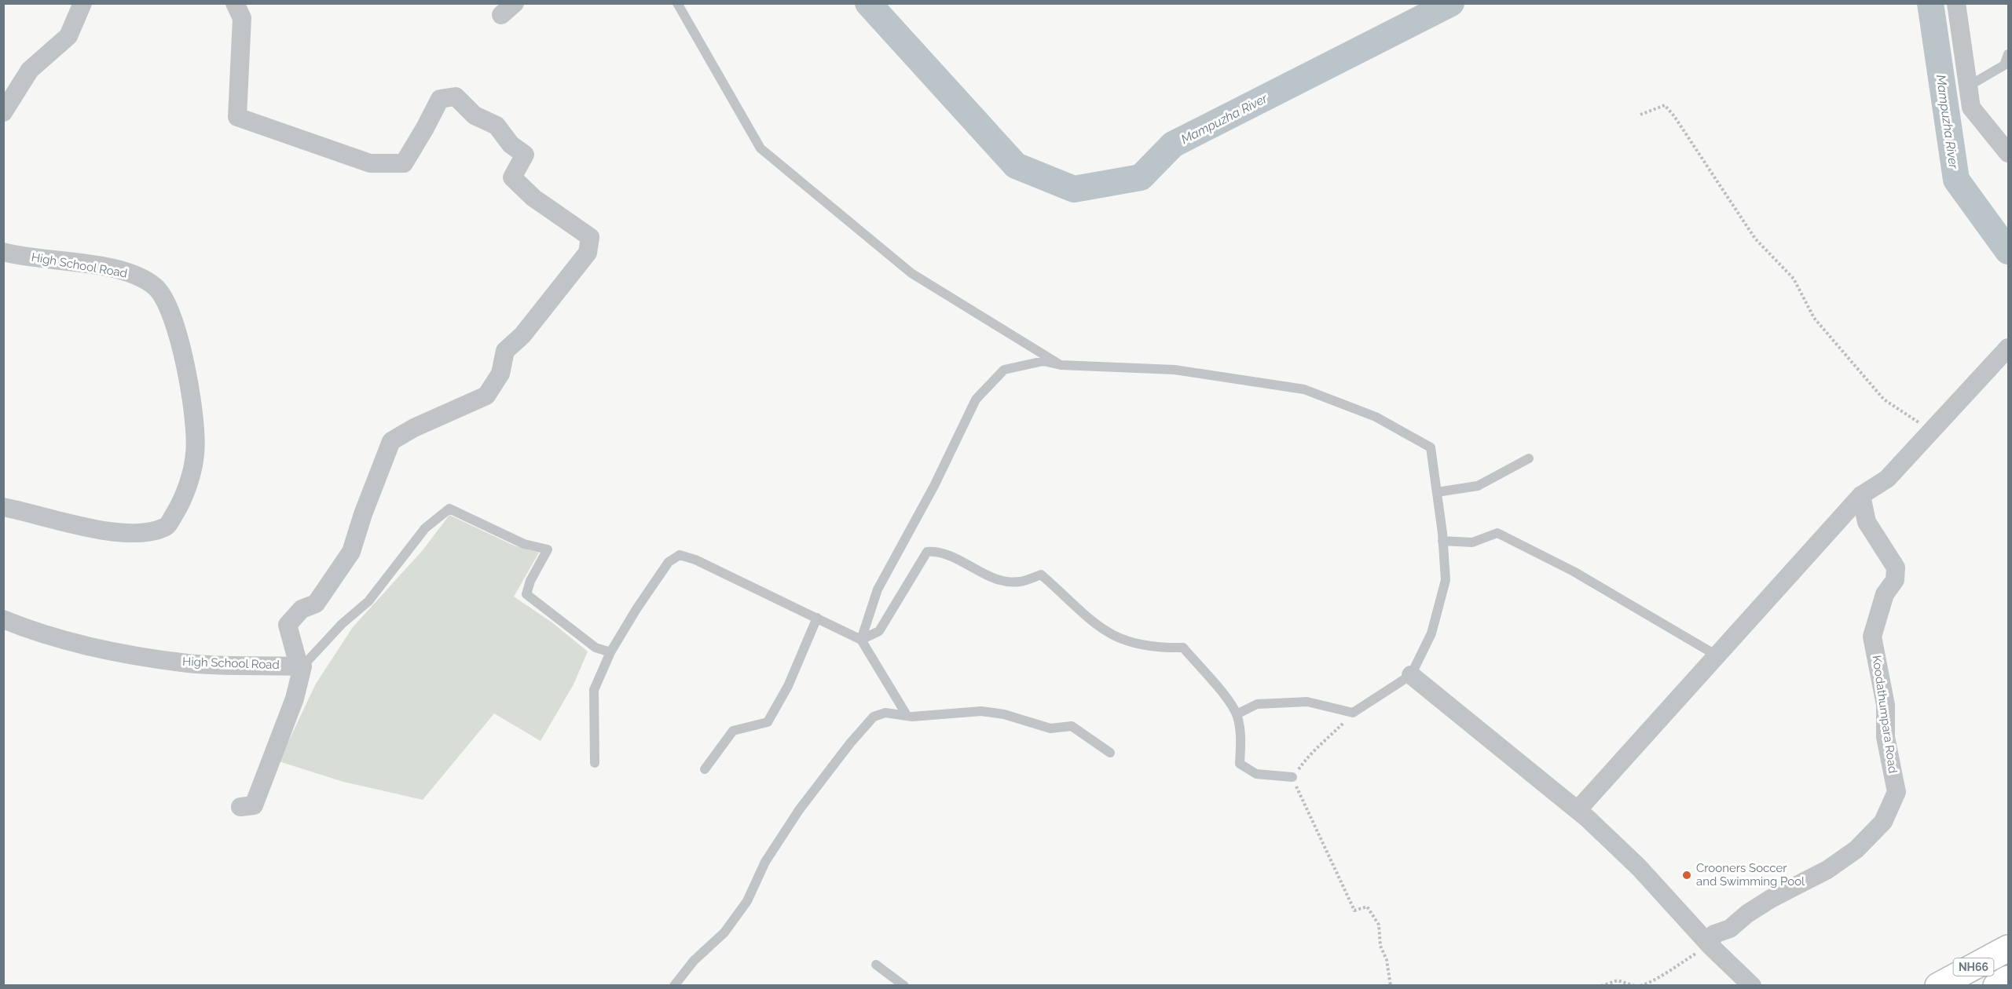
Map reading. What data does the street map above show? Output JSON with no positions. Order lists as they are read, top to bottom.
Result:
{
  "streets": {
    "highway": ["NH66"],
    "street": ["High School Road", "Koodathumpara Road"]
  },
  "water": ["Mampuzha River"],
  "places": ["Crooners Soccer and Swimming Pool"]
}
